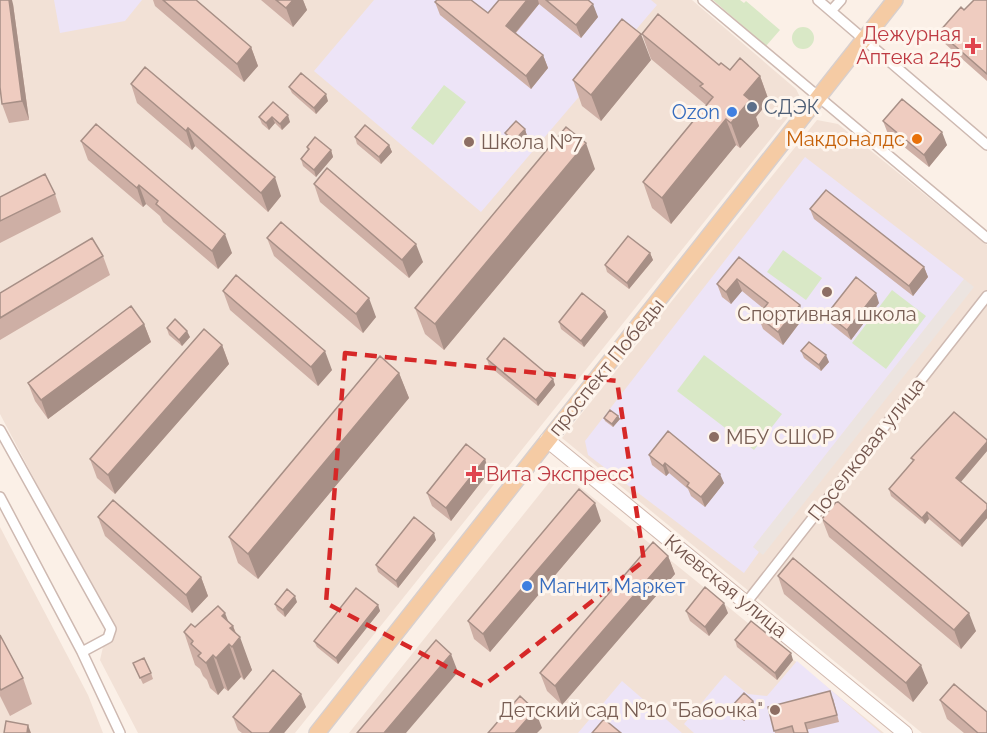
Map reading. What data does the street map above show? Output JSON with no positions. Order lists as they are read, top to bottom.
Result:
{
  "streets": {
    "main road": ["проспект Победы", "Киевская улица"],
    "street": ["Поселковая улица"]
  },
  "crossings": [
    ["проспект Победы", "Киевская улица"],
    ["Поселковая улица", "Киевская улица"]
  ],
  "places": {
    "health": ["Дежурная Аптека 245", "Вита Экспресс"],
    "other": [
      "СДЭК",
      "Ozon",
      "Макдоналдс",
      "Школа №7",
      "Спортивная школа",
      "МБУ СШОР",
      "Магнит Маркет",
      "Детский сад №10 \"Бабочка\""
    ]
  }
}
